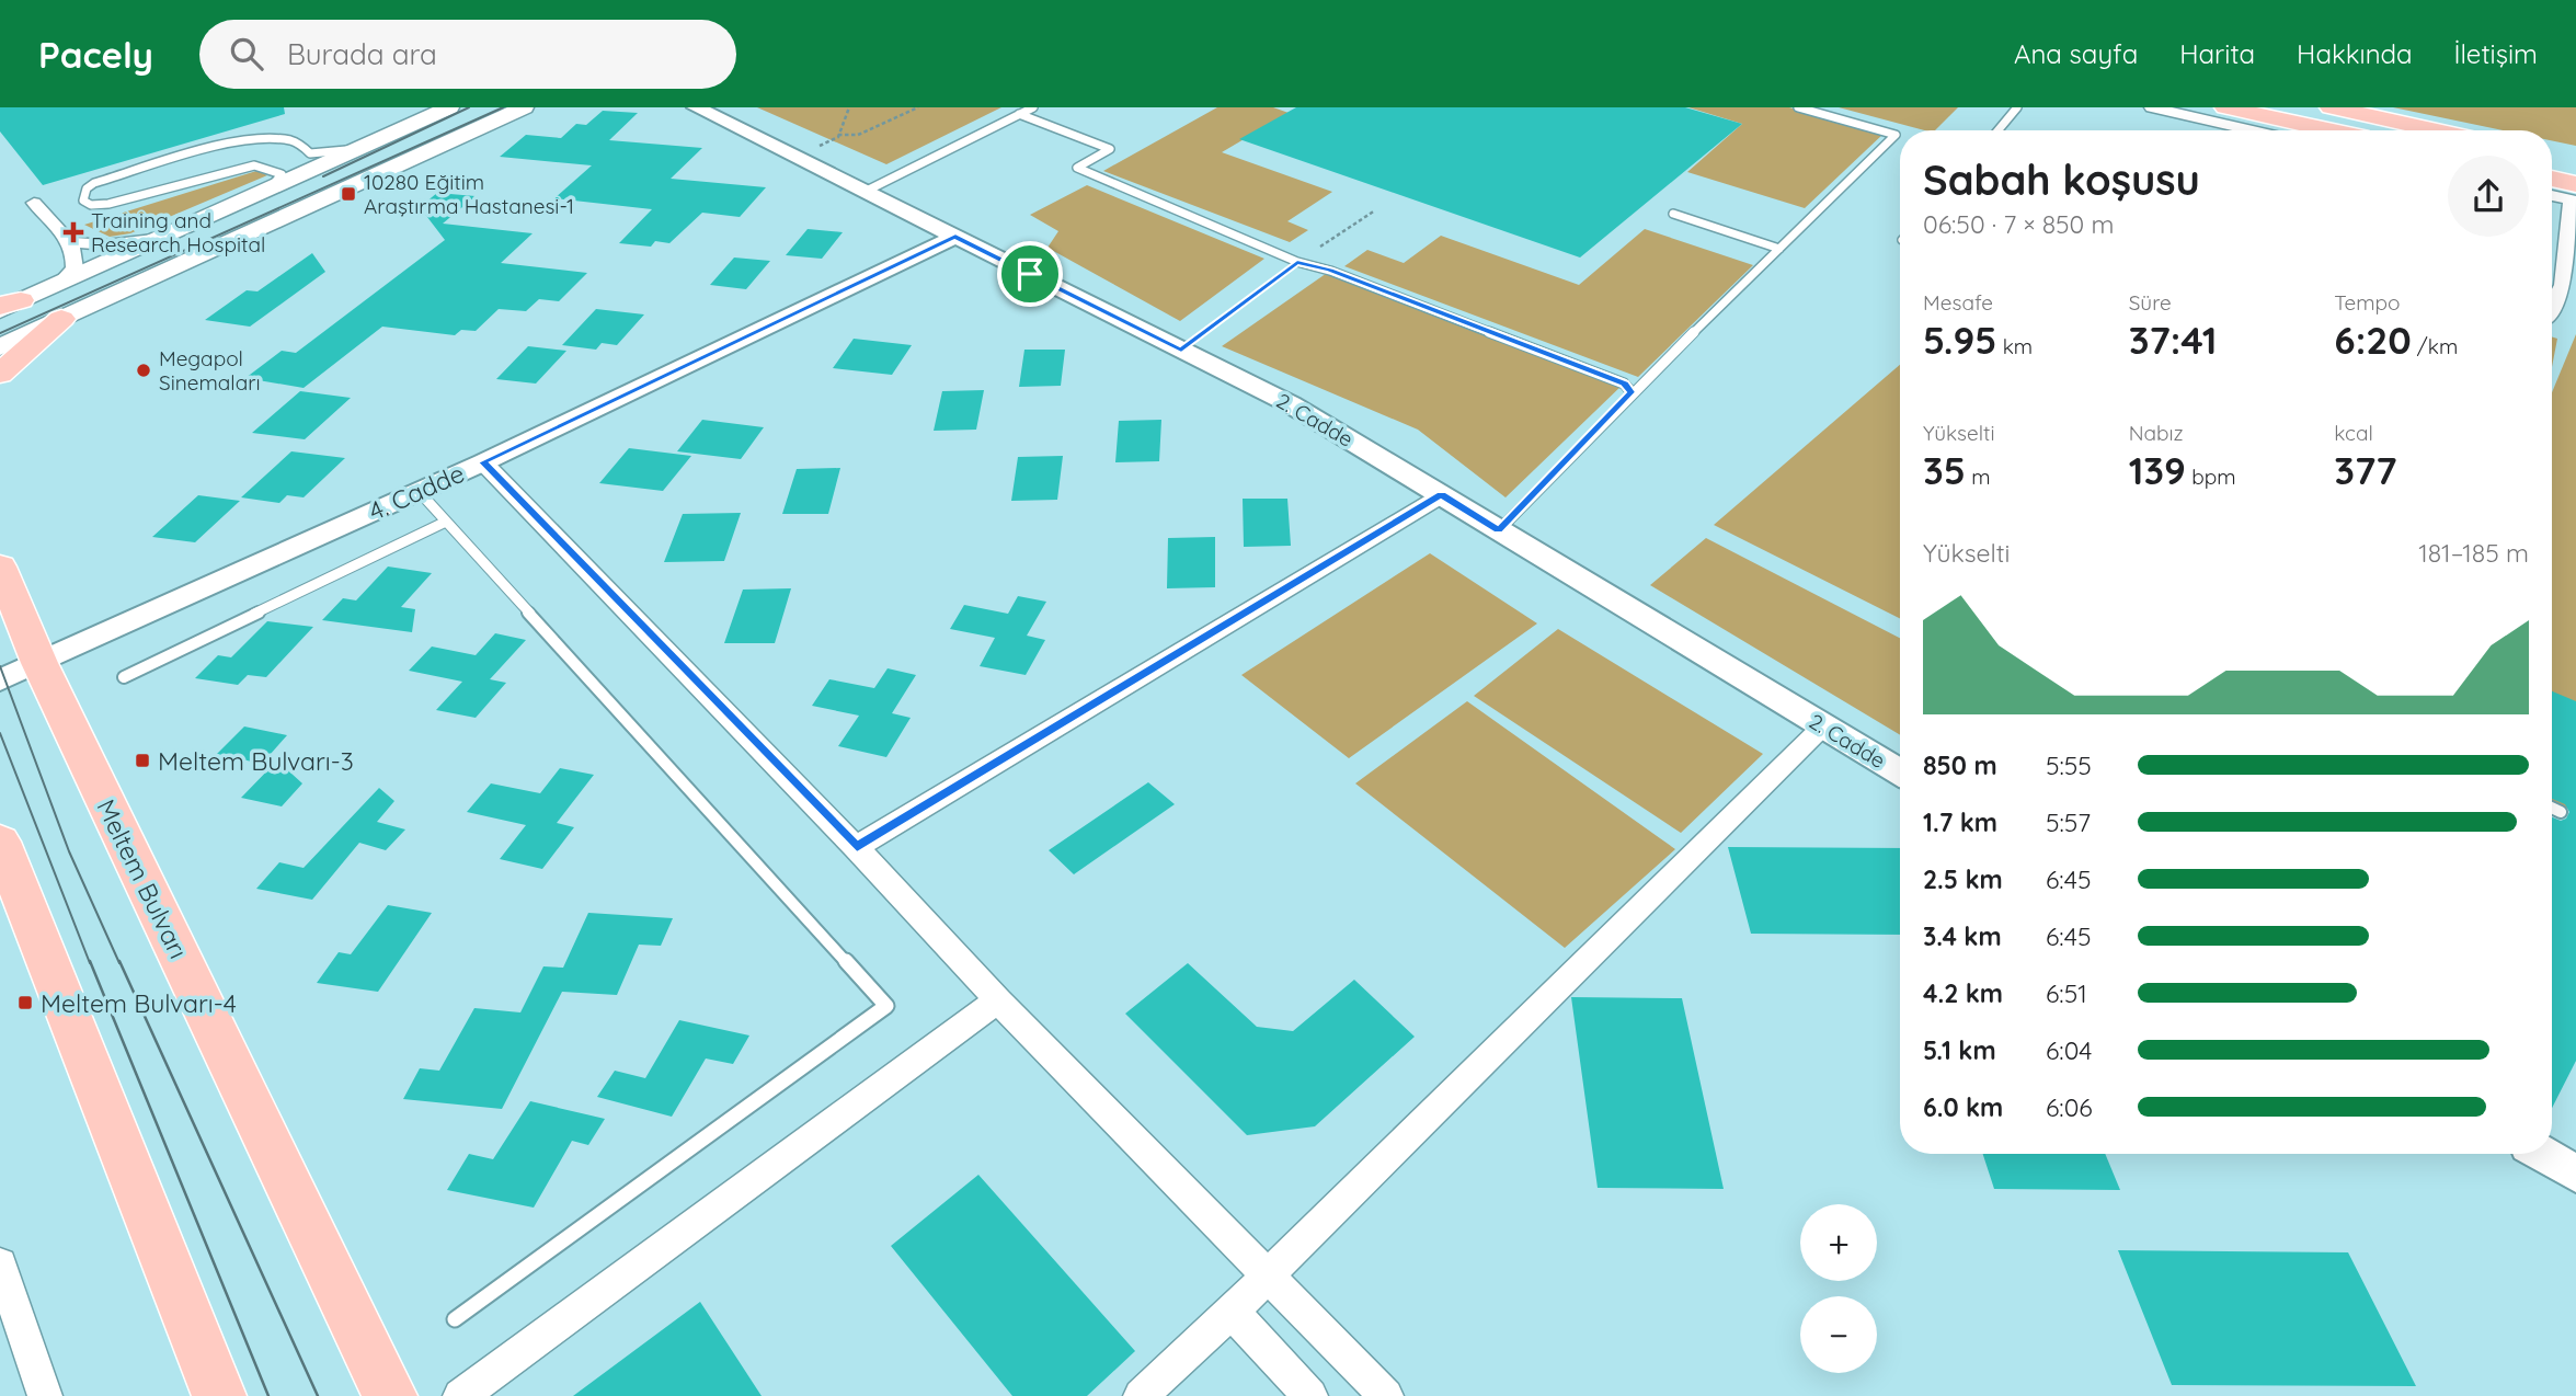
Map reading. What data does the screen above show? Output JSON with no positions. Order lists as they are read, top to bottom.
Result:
{
  "streets": {
    "main road": ["Meltem Bulvarı"],
    "street": ["2. Cadde", "4. Cadde"]
  },
  "crossings": [
    ["2. Cadde", "4. Cadde"],
    ["4. Cadde", "Meltem Bulvarı"]
  ],
  "places": {
    "transit": ["10280 Eğitim Araştırma Hastanesi-1", "Meltem Bulvarı-3", "Meltem Bulvarı-4"],
    "health": ["Training and Research Hospital"],
    "other": ["Megapol Sinemaları"]
  },
  "page": {
    "header": "Pacely",
    "search": "Burada ara",
    "nav": [
      "Ana sayfa",
      "Harita",
      "Hakkında",
      "İletişim"
    ],
    "heading": ["Sabah koşusu", "06:50 · 7 × 850 m"],
    "stats": [
      ["Mesafe", "5.95 km"],
      ["Süre", "37:41"],
      ["Tempo", "6:20 /km"],
      ["Yükselti", "35 m"],
      ["Nabız", "139 bpm"],
      ["kcal", "377"]
    ],
    "chart": ["Yükselti", "181–185 m"],
    "list": [
      {
        "name": "850 m",
        "note": "5:55"
      },
      {
        "name": "1.7 km",
        "note": "5:57"
      },
      {
        "name": "2.5 km",
        "note": "6:45"
      },
      {
        "name": "3.4 km",
        "note": "6:45"
      },
      {
        "name": "4.2 km",
        "note": "6:51"
      },
      {
        "name": "5.1 km",
        "note": "6:04"
      },
      {
        "name": "6.0 km",
        "note": "6:06"
      }
    ],
    "map_buttons": ["+", "−"]
  }
}
